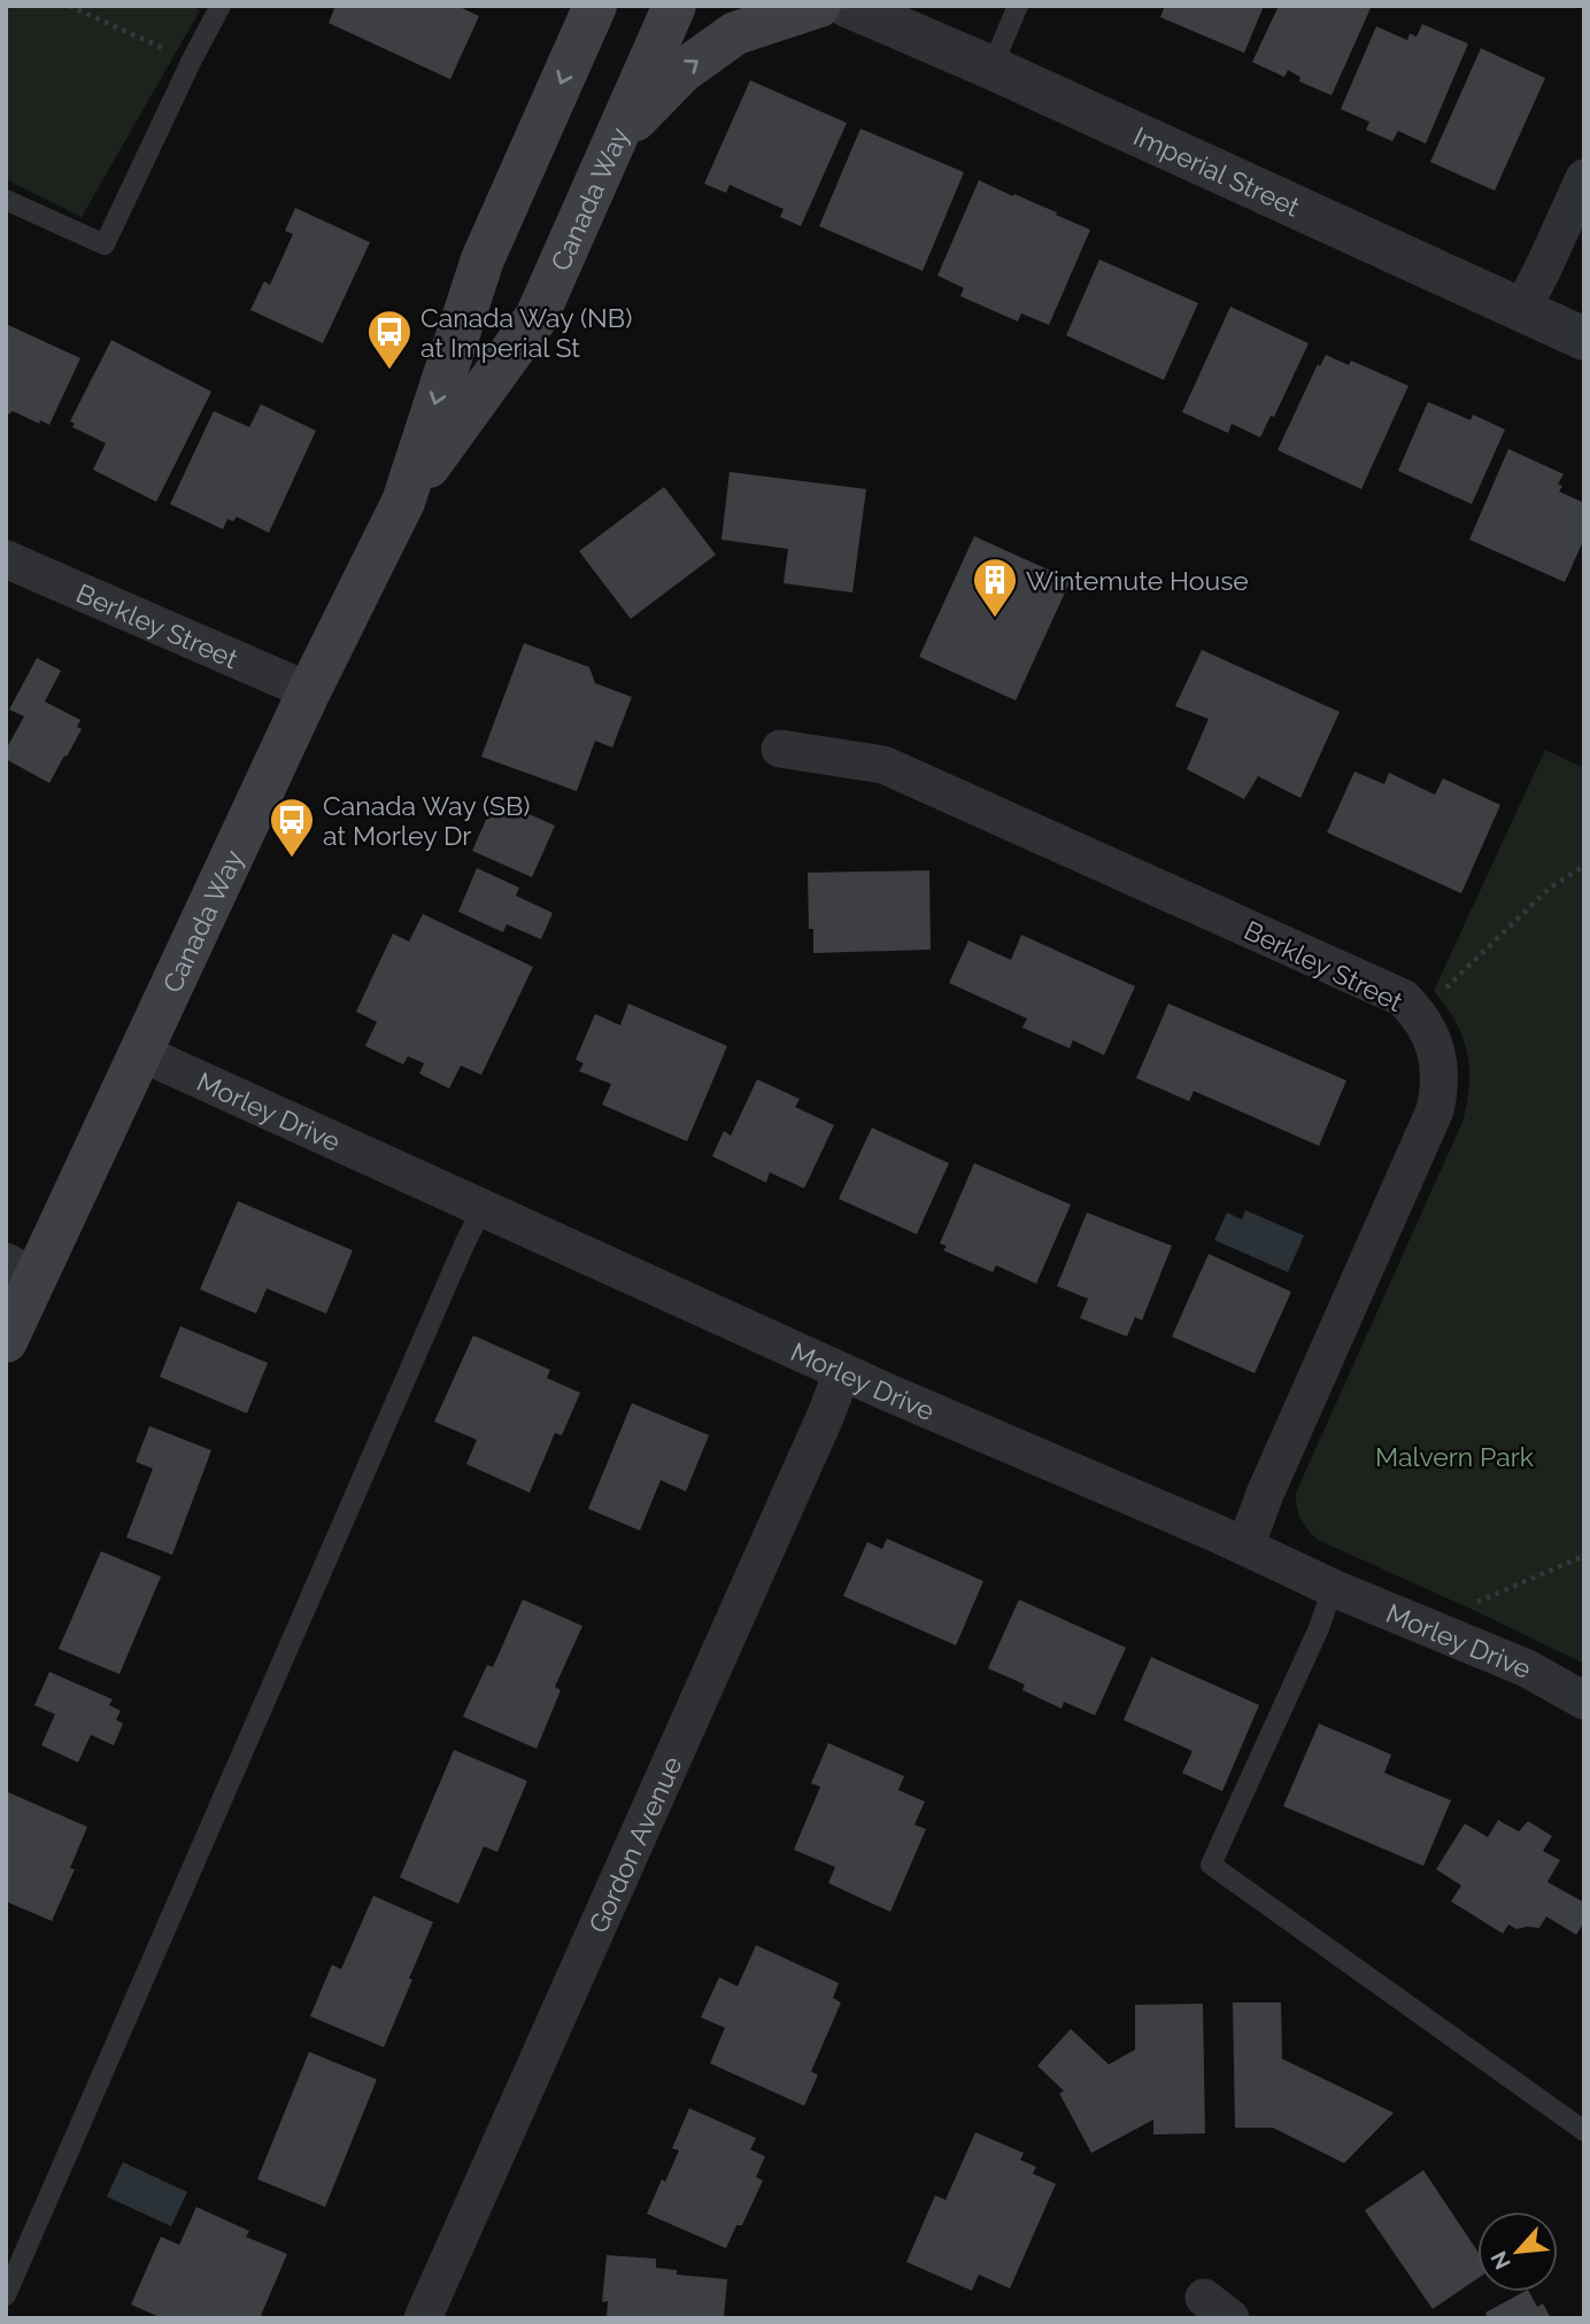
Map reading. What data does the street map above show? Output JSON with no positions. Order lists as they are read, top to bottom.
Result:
{
  "streets": {
    "main road": ["Canada Way"],
    "street": [
      "Imperial Street",
      "Berkley Street",
      "Morley Drive",
      "Gordon Avenue"
    ]
  },
  "crossings": [
    ["Canada Way", "Berkley Street"],
    ["Canada Way", "Morley Drive"],
    ["Berkley Street", "Morley Drive"],
    ["Morley Drive", "Gordon Avenue"]
  ],
  "parks": ["Malvern Park"],
  "places": {
    "bus stop": ["Canada Way (NB) at Imperial St", "Canada Way (SB) at Morley Dr"],
    "building": ["Wintemute House"]
  },
  "north": "bottom left"
}
